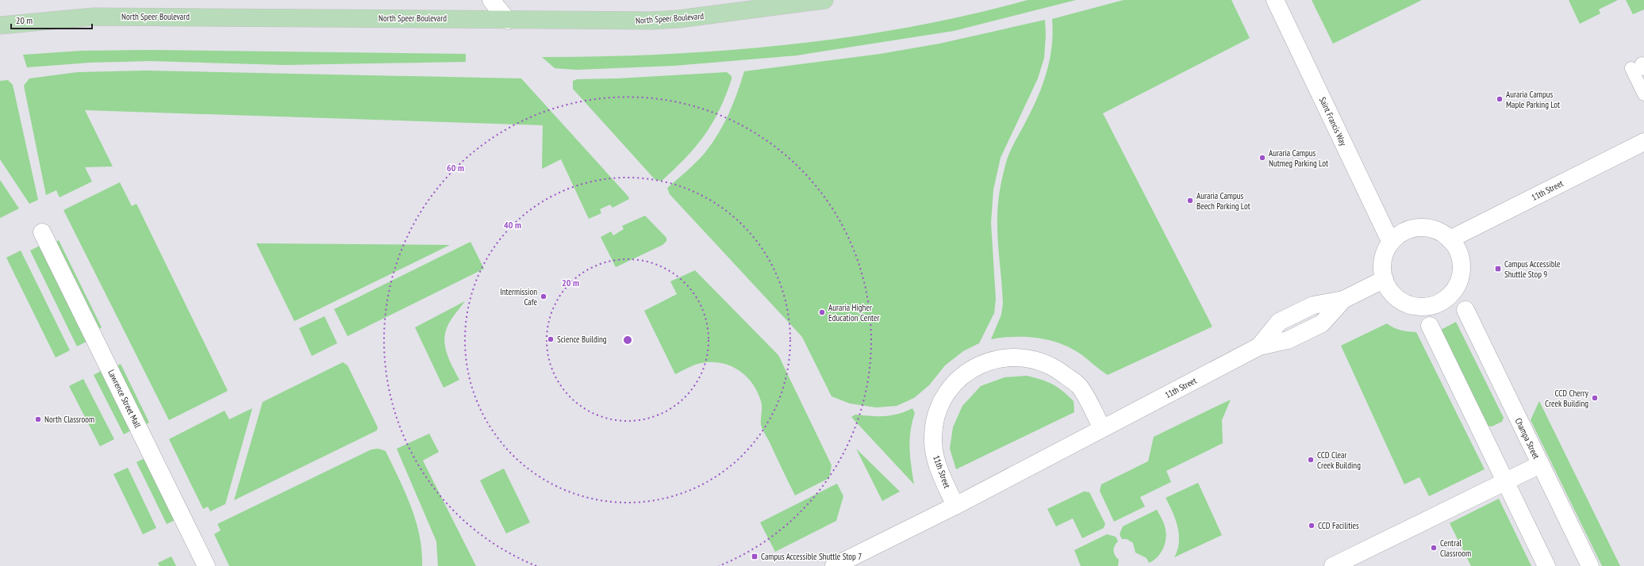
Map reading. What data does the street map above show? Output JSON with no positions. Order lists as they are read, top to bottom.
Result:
{
  "streets": {
    "main road": ["North Speer Boulevard"],
    "street": [
      "Saint Francis Way",
      "11th Street",
      "Lawrence Street Mall",
      "Champa Street"
    ]
  },
  "crossings": [
    ["Saint Francis Way", "11th Street"]
  ],
  "places": {
    "other": [
      "Auraria Campus Maple Parking Lot",
      "Auraria Campus Nutmeg Parking Lot",
      "Auraria Campus Beech Parking Lot",
      "Intermission Cafe",
      "Auraria Higher Education Center",
      "Science Building",
      "CCD Cherry Creek Building",
      "North Classroom",
      "CCD Clear Creek Building",
      "CCD Facilities",
      "Central Classroom"
    ],
    "transit": ["Campus Accessible Shuttle Stop 9", "Campus Accessible Shuttle Stop 7"]
  },
  "scale_bar": "20 m",
  "rings": ["60 m", "40 m", "20 m"]
}
